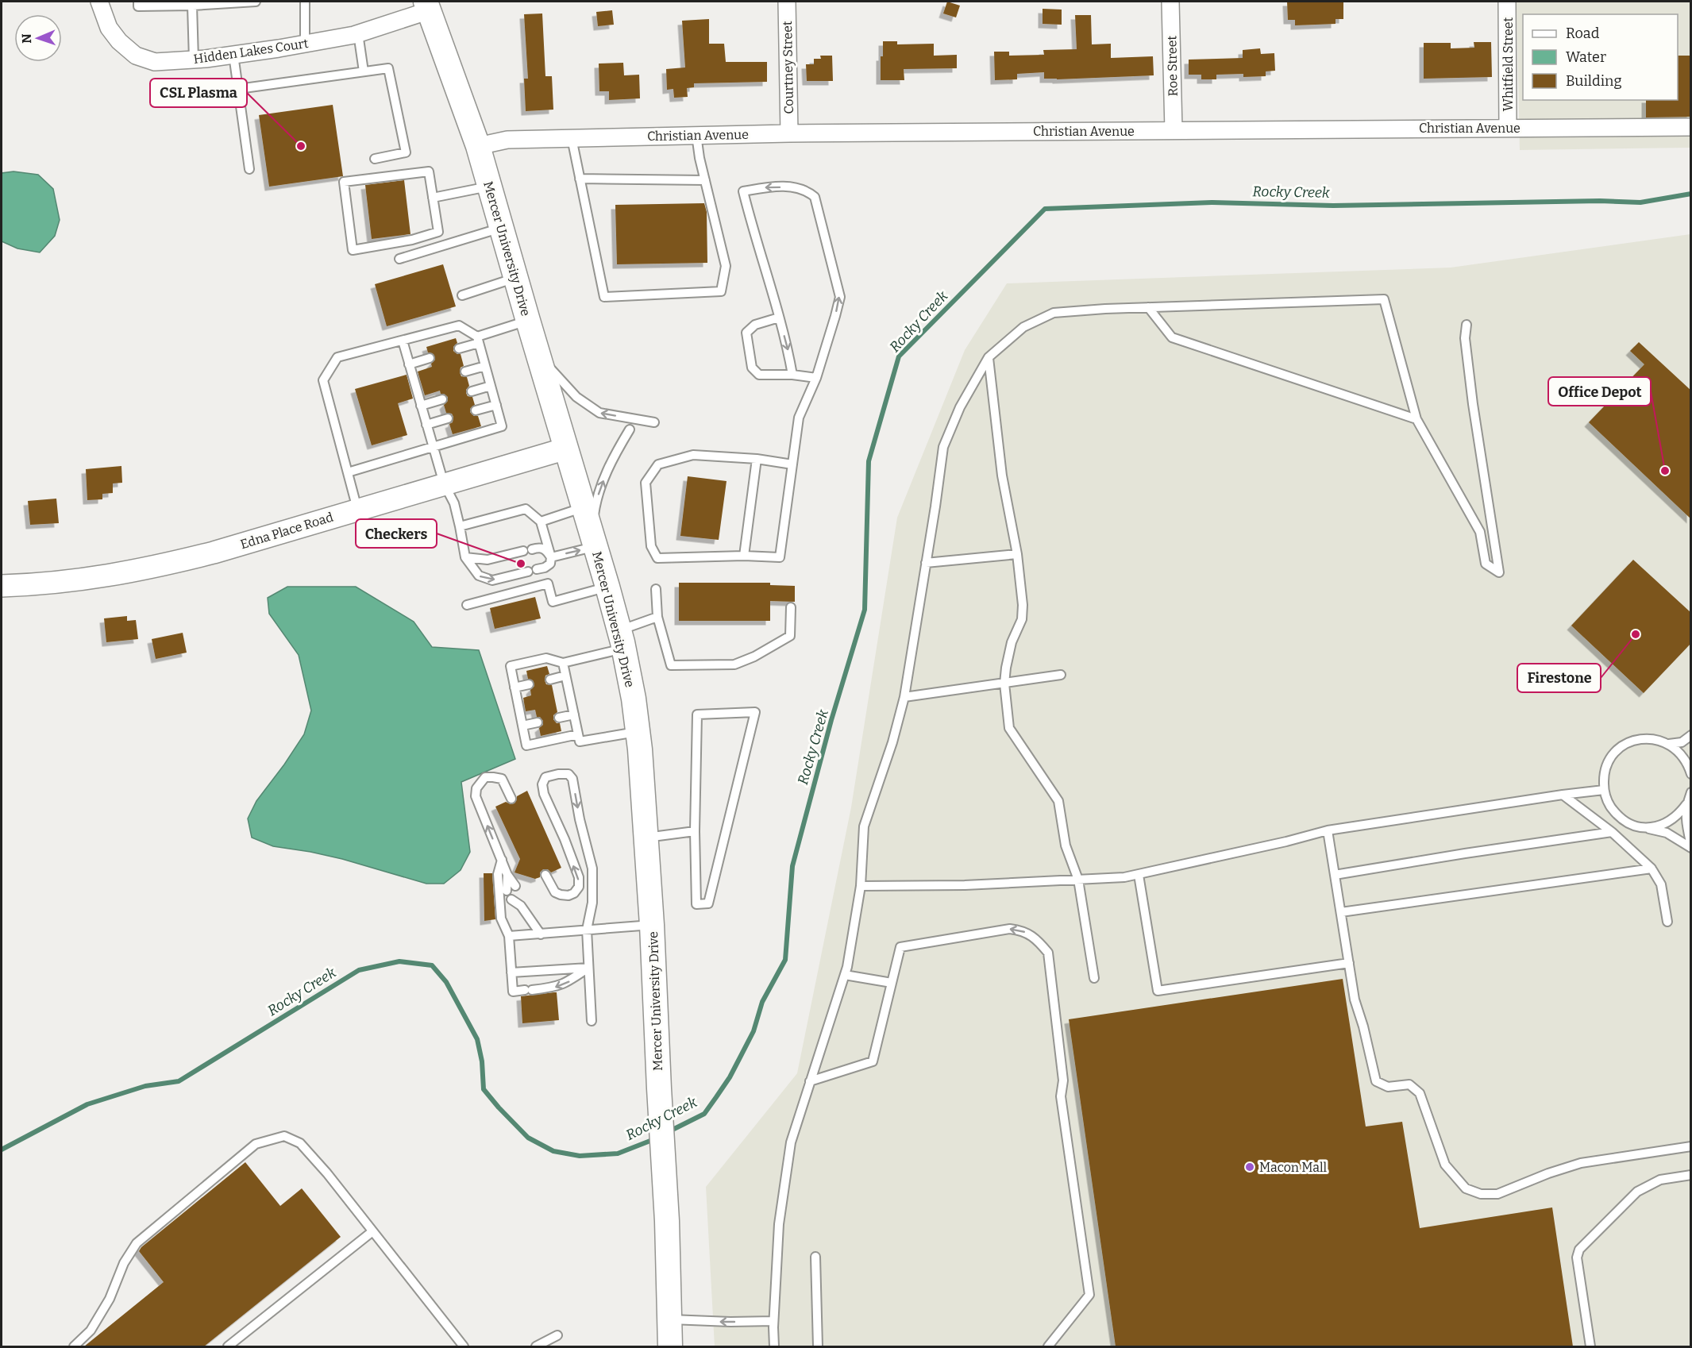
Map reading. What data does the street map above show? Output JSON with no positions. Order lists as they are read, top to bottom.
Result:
{
  "streets": {
    "main road": ["Mercer University Drive"],
    "street": [
      "Hidden Lakes Court",
      "Whitfield Street",
      "Roe Street",
      "Courtney Street",
      "Christian Avenue",
      "Edna Place Road"
    ]
  },
  "crossings": [
    ["Hidden Lakes Court", "Mercer University Drive"],
    ["Whitfield Street", "Christian Avenue"],
    ["Roe Street", "Christian Avenue"],
    ["Courtney Street", "Christian Avenue"],
    ["Christian Avenue", "Mercer University Drive"],
    ["Mercer University Drive", "Edna Place Road"]
  ],
  "water": ["Rocky Creek"],
  "places": [
    "CSL Plasma",
    "Office Depot",
    "Checkers",
    "Firestone",
    "Macon Mall"
  ],
  "legend": ["Road", "Water", "Building"],
  "north": "left"
}
